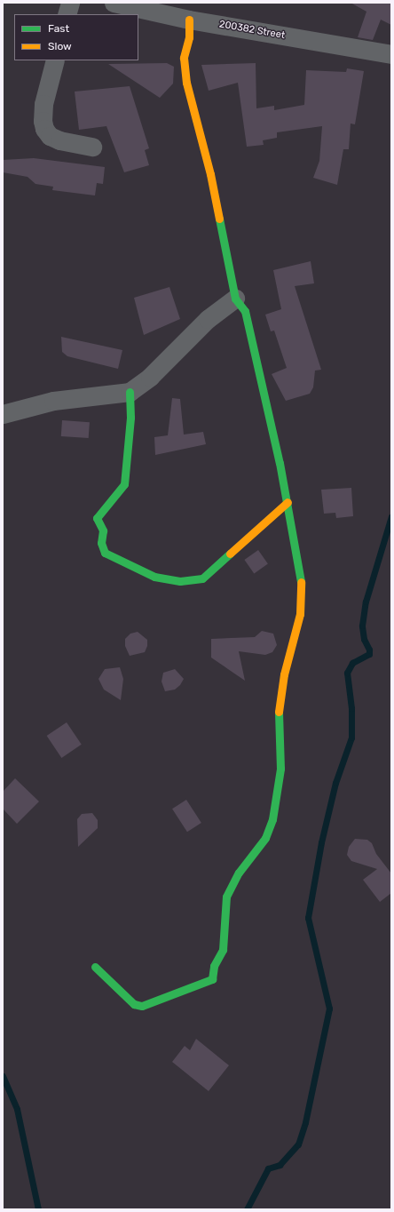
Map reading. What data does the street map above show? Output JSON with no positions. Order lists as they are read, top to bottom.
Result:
{
  "streets": {
    "street": ["200382 Street"]
  },
  "legend": ["Fast", "Slow"]
}
